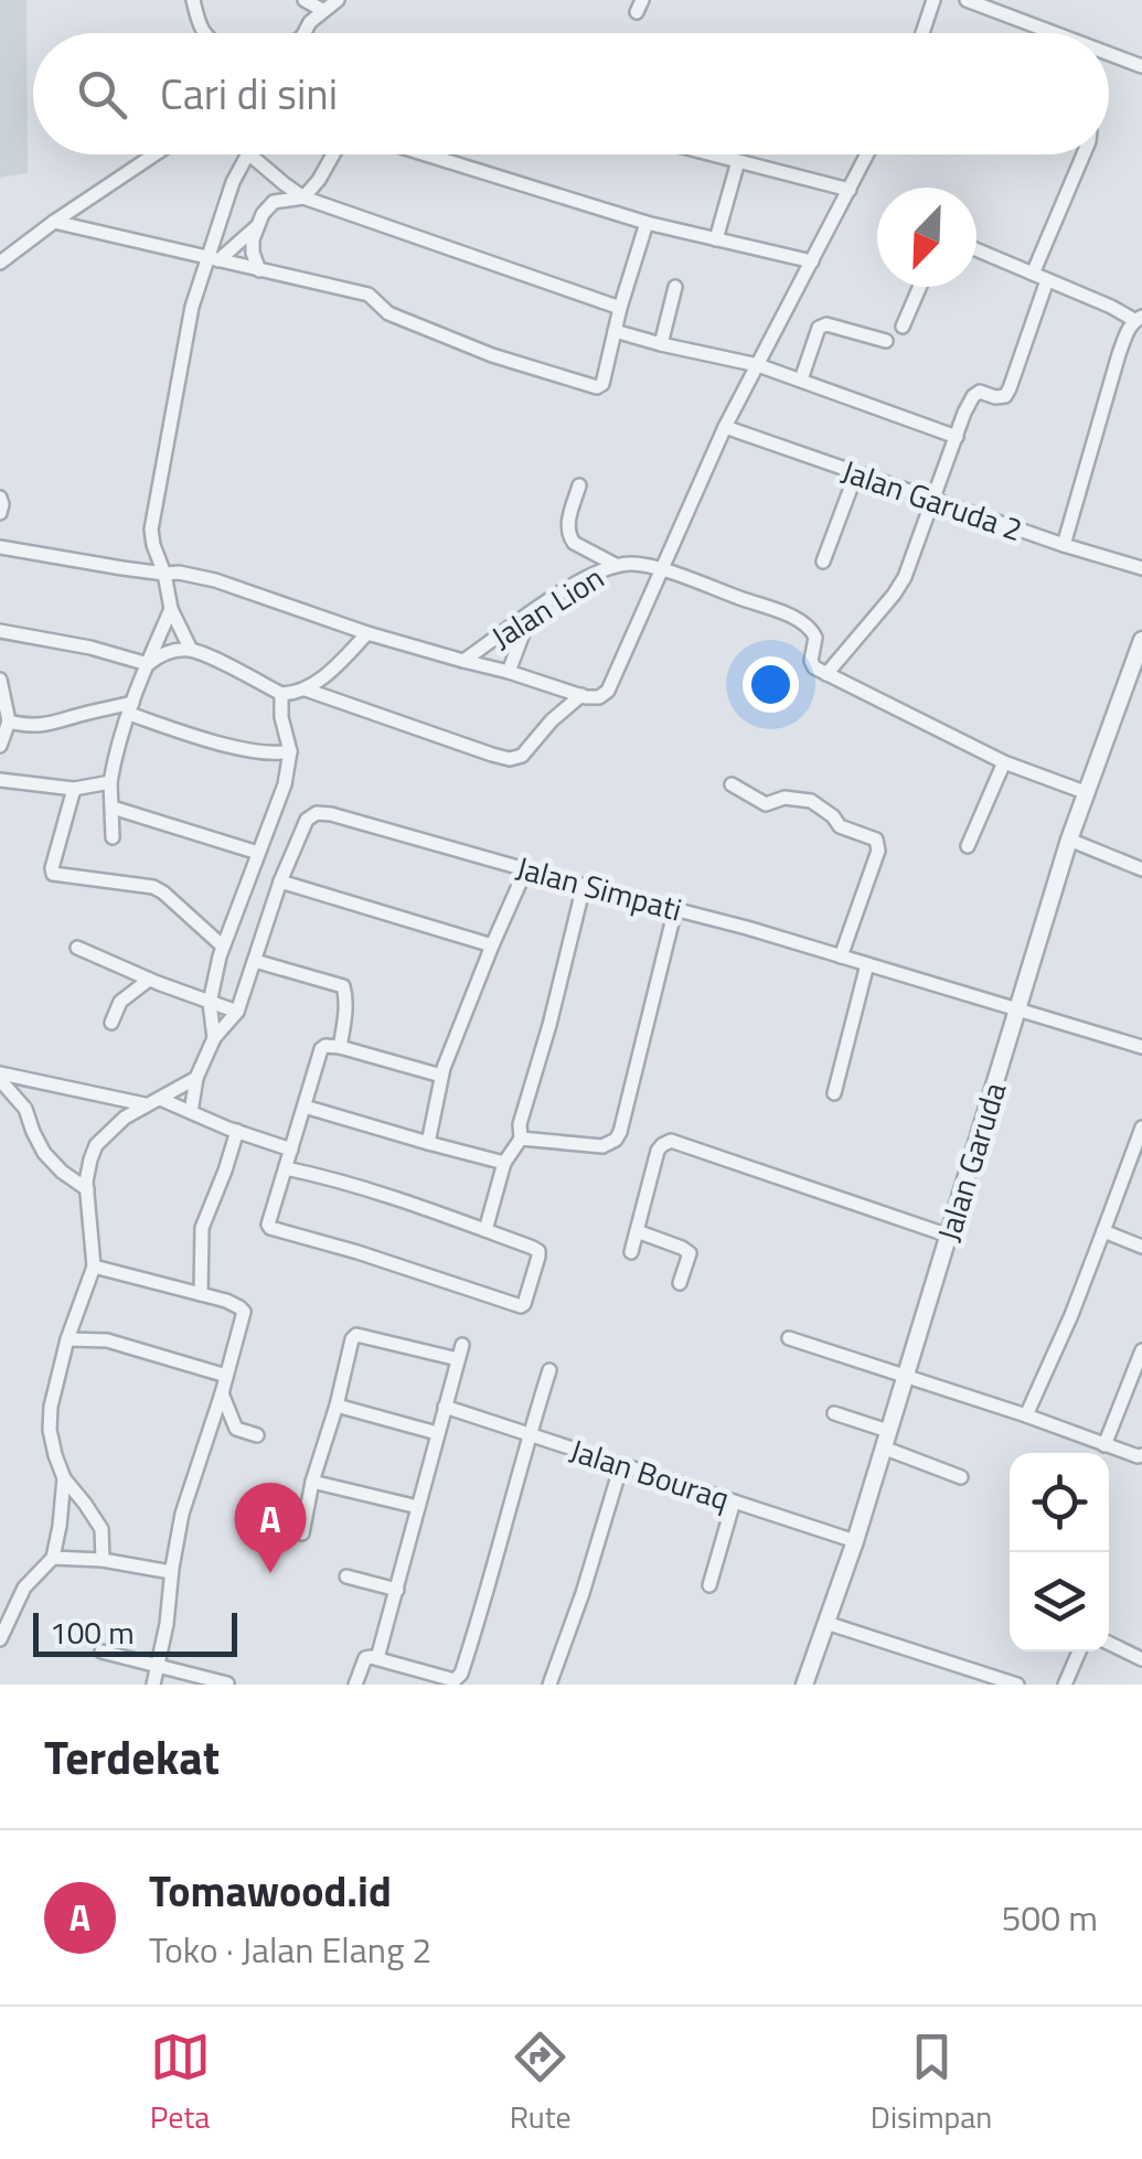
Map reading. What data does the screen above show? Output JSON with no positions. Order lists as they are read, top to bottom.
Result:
{
  "streets": {
    "street": [
      "Jalan Garuda 2",
      "Jalan Lion",
      "Jalan Simpati",
      "Jalan Garuda",
      "Jalan Bouraq"
    ]
  },
  "crossings": [
    ["Jalan Simpati", "Jalan Garuda"],
    ["Jalan Garuda", "Jalan Bouraq"]
  ],
  "scale_bar": "100 m",
  "north": "bottom left",
  "page": {
    "search": "Cari di sini",
    "pins": "A",
    "scale": "100 m",
    "heading": "Terdekat",
    "list": [
      {
        "mark": "A",
        "name": "Tomawood.id",
        "note": "Toko · Jalan Elang 2",
        "value": "500 m"
      }
    ],
    "nav": ["Peta", "Rute", "Disimpan"]
  }
}
